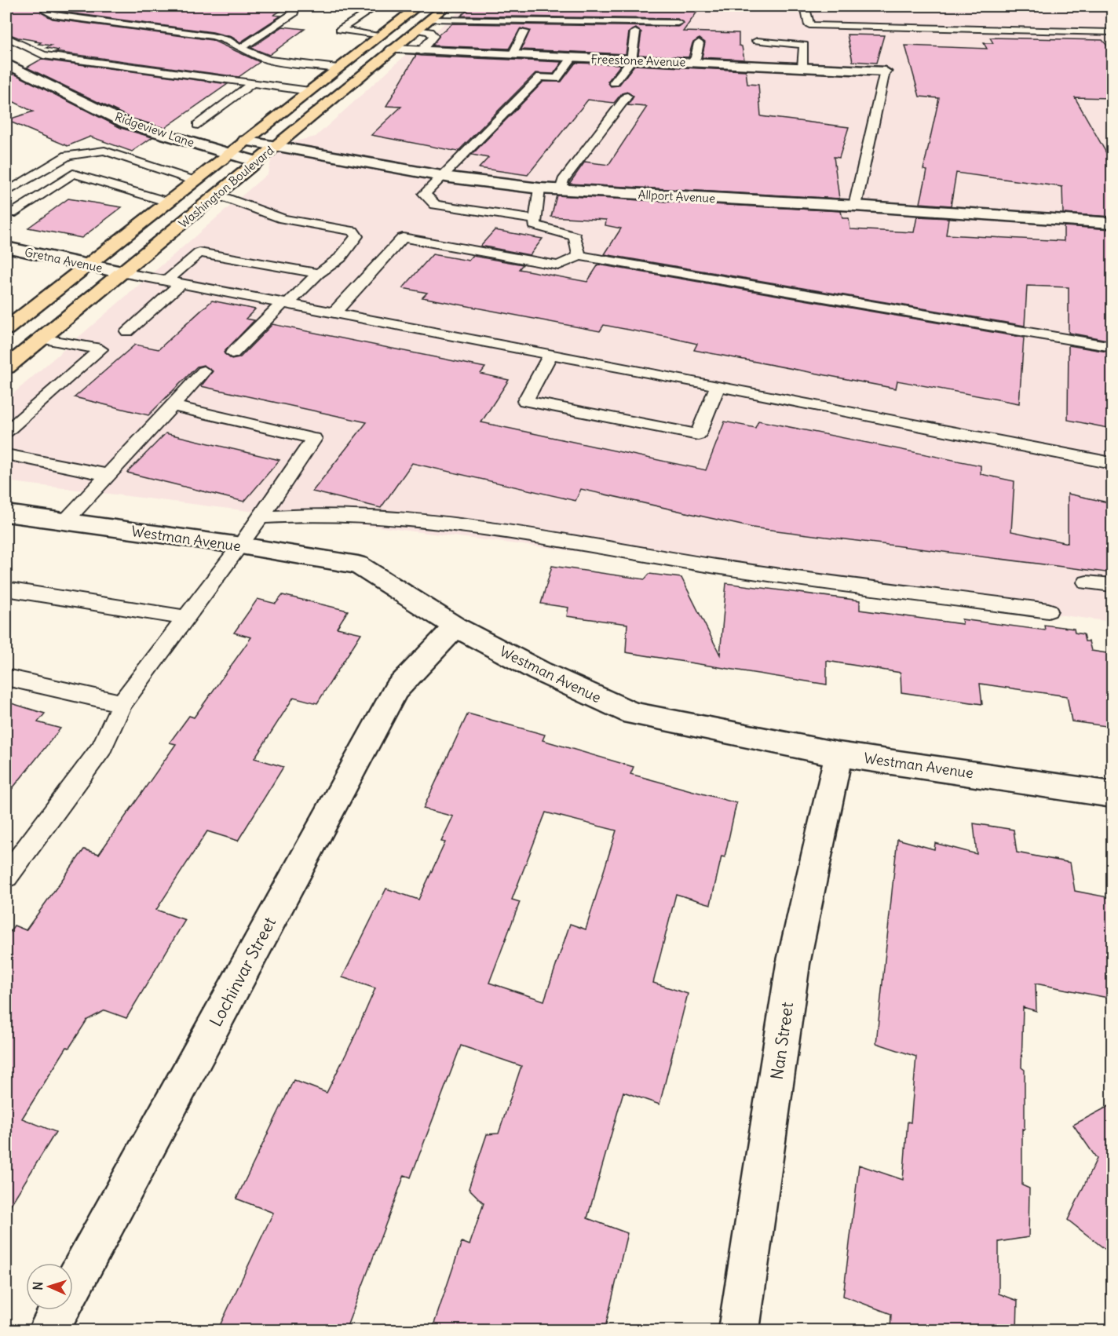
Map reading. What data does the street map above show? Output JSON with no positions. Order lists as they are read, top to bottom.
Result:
{
  "streets": {
    "main road": ["Washington Boulevard"],
    "street": [
      "Freestone Avenue",
      "Ridgeview Lane",
      "Allport Avenue",
      "Gretna Avenue",
      "Westman Avenue",
      "Lochinvar Street",
      "Nan Street"
    ]
  },
  "crossings": [
    ["Freestone Avenue", "Washington Boulevard"],
    ["Ridgeview Lane", "Washington Boulevard"],
    ["Washington Boulevard", "Allport Avenue"],
    ["Washington Boulevard", "Gretna Avenue"],
    ["Westman Avenue", "Lochinvar Street"],
    ["Westman Avenue", "Nan Street"]
  ],
  "north": "left"
}
